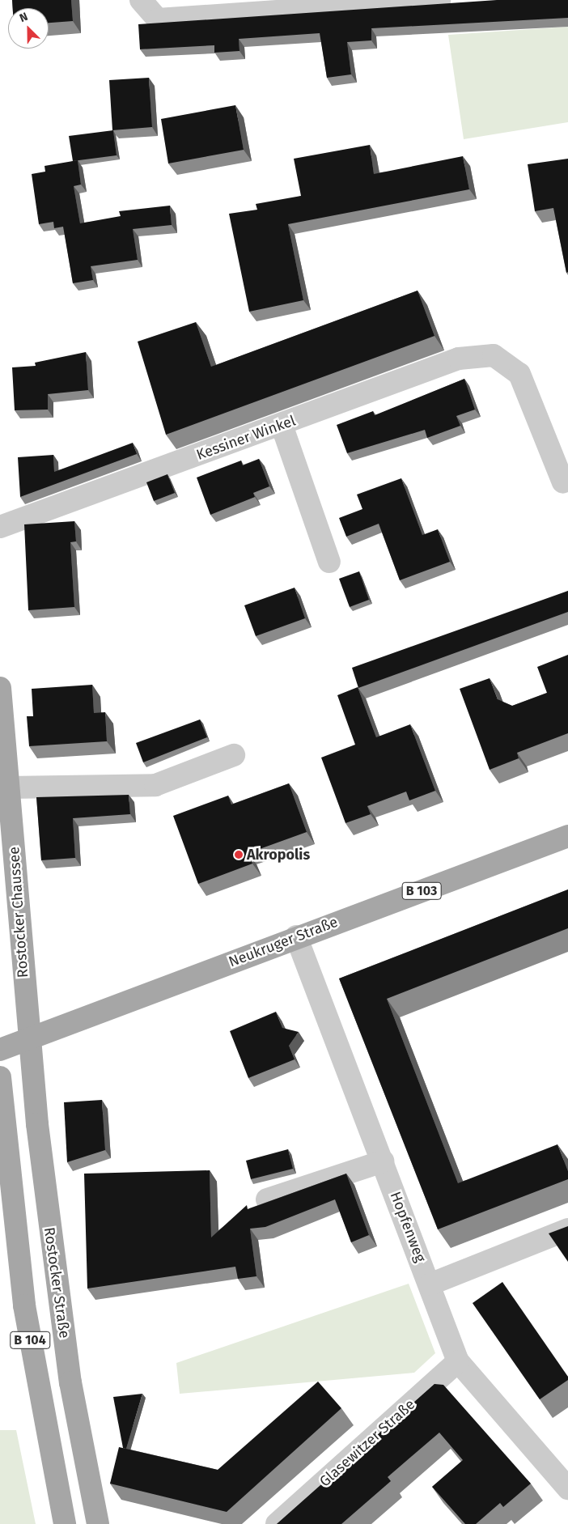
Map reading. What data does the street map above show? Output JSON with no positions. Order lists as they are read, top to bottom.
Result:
{
  "streets": {
    "main road": [
      "B 103",
      "Rostocker Chaussee",
      "Neukruger Straße",
      "Rostocker Straße",
      "B 104"
    ],
    "street": ["Kessiner Winkel", "Hopfenweg", "Glasewitzer Straße"]
  },
  "crossings": [
    ["Rostocker Chaussee", "Neukruger Straße"],
    ["Rostocker Chaussee", "Rostocker Straße"],
    ["Neukruger Straße", "Hopfenweg"],
    ["Neukruger Straße", "Rostocker Straße"],
    ["Hopfenweg", "Glasewitzer Straße"]
  ],
  "places": ["Akropolis"],
  "north": "top left"
}
